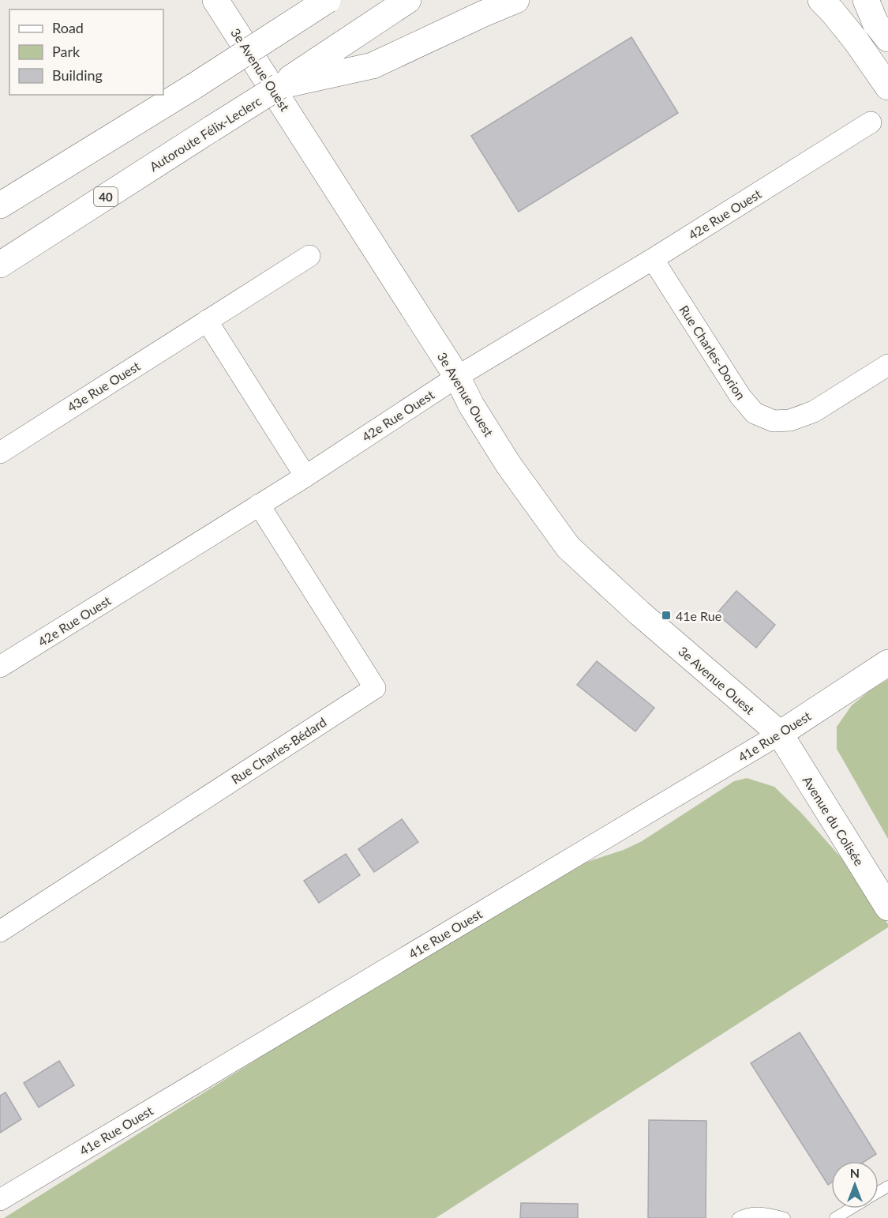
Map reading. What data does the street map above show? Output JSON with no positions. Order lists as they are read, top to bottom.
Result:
{
  "streets": {
    "main road": [
      "3e Avenue Ouest",
      "Autoroute Félix-Leclerc",
      "40",
      "41e Rue Ouest",
      "Avenue du Colisée"
    ],
    "street": [
      "42e Rue Ouest",
      "Rue Charles-Dorion",
      "43e Rue Ouest",
      "Rue Charles-Bédard"
    ]
  },
  "crossings": [
    ["3e Avenue Ouest", "42e Rue Ouest"],
    ["3e Avenue Ouest", "41e Rue Ouest"],
    ["3e Avenue Ouest", "Avenue du Colisée"],
    ["42e Rue Ouest", "Rue Charles-Dorion"],
    ["42e Rue Ouest", "Rue Charles-Bédard"],
    ["41e Rue Ouest", "Avenue du Colisée"]
  ],
  "places": {
    "transit": ["41e Rue"]
  },
  "legend": ["Road", "Park", "Building"],
  "north": "top"
}
